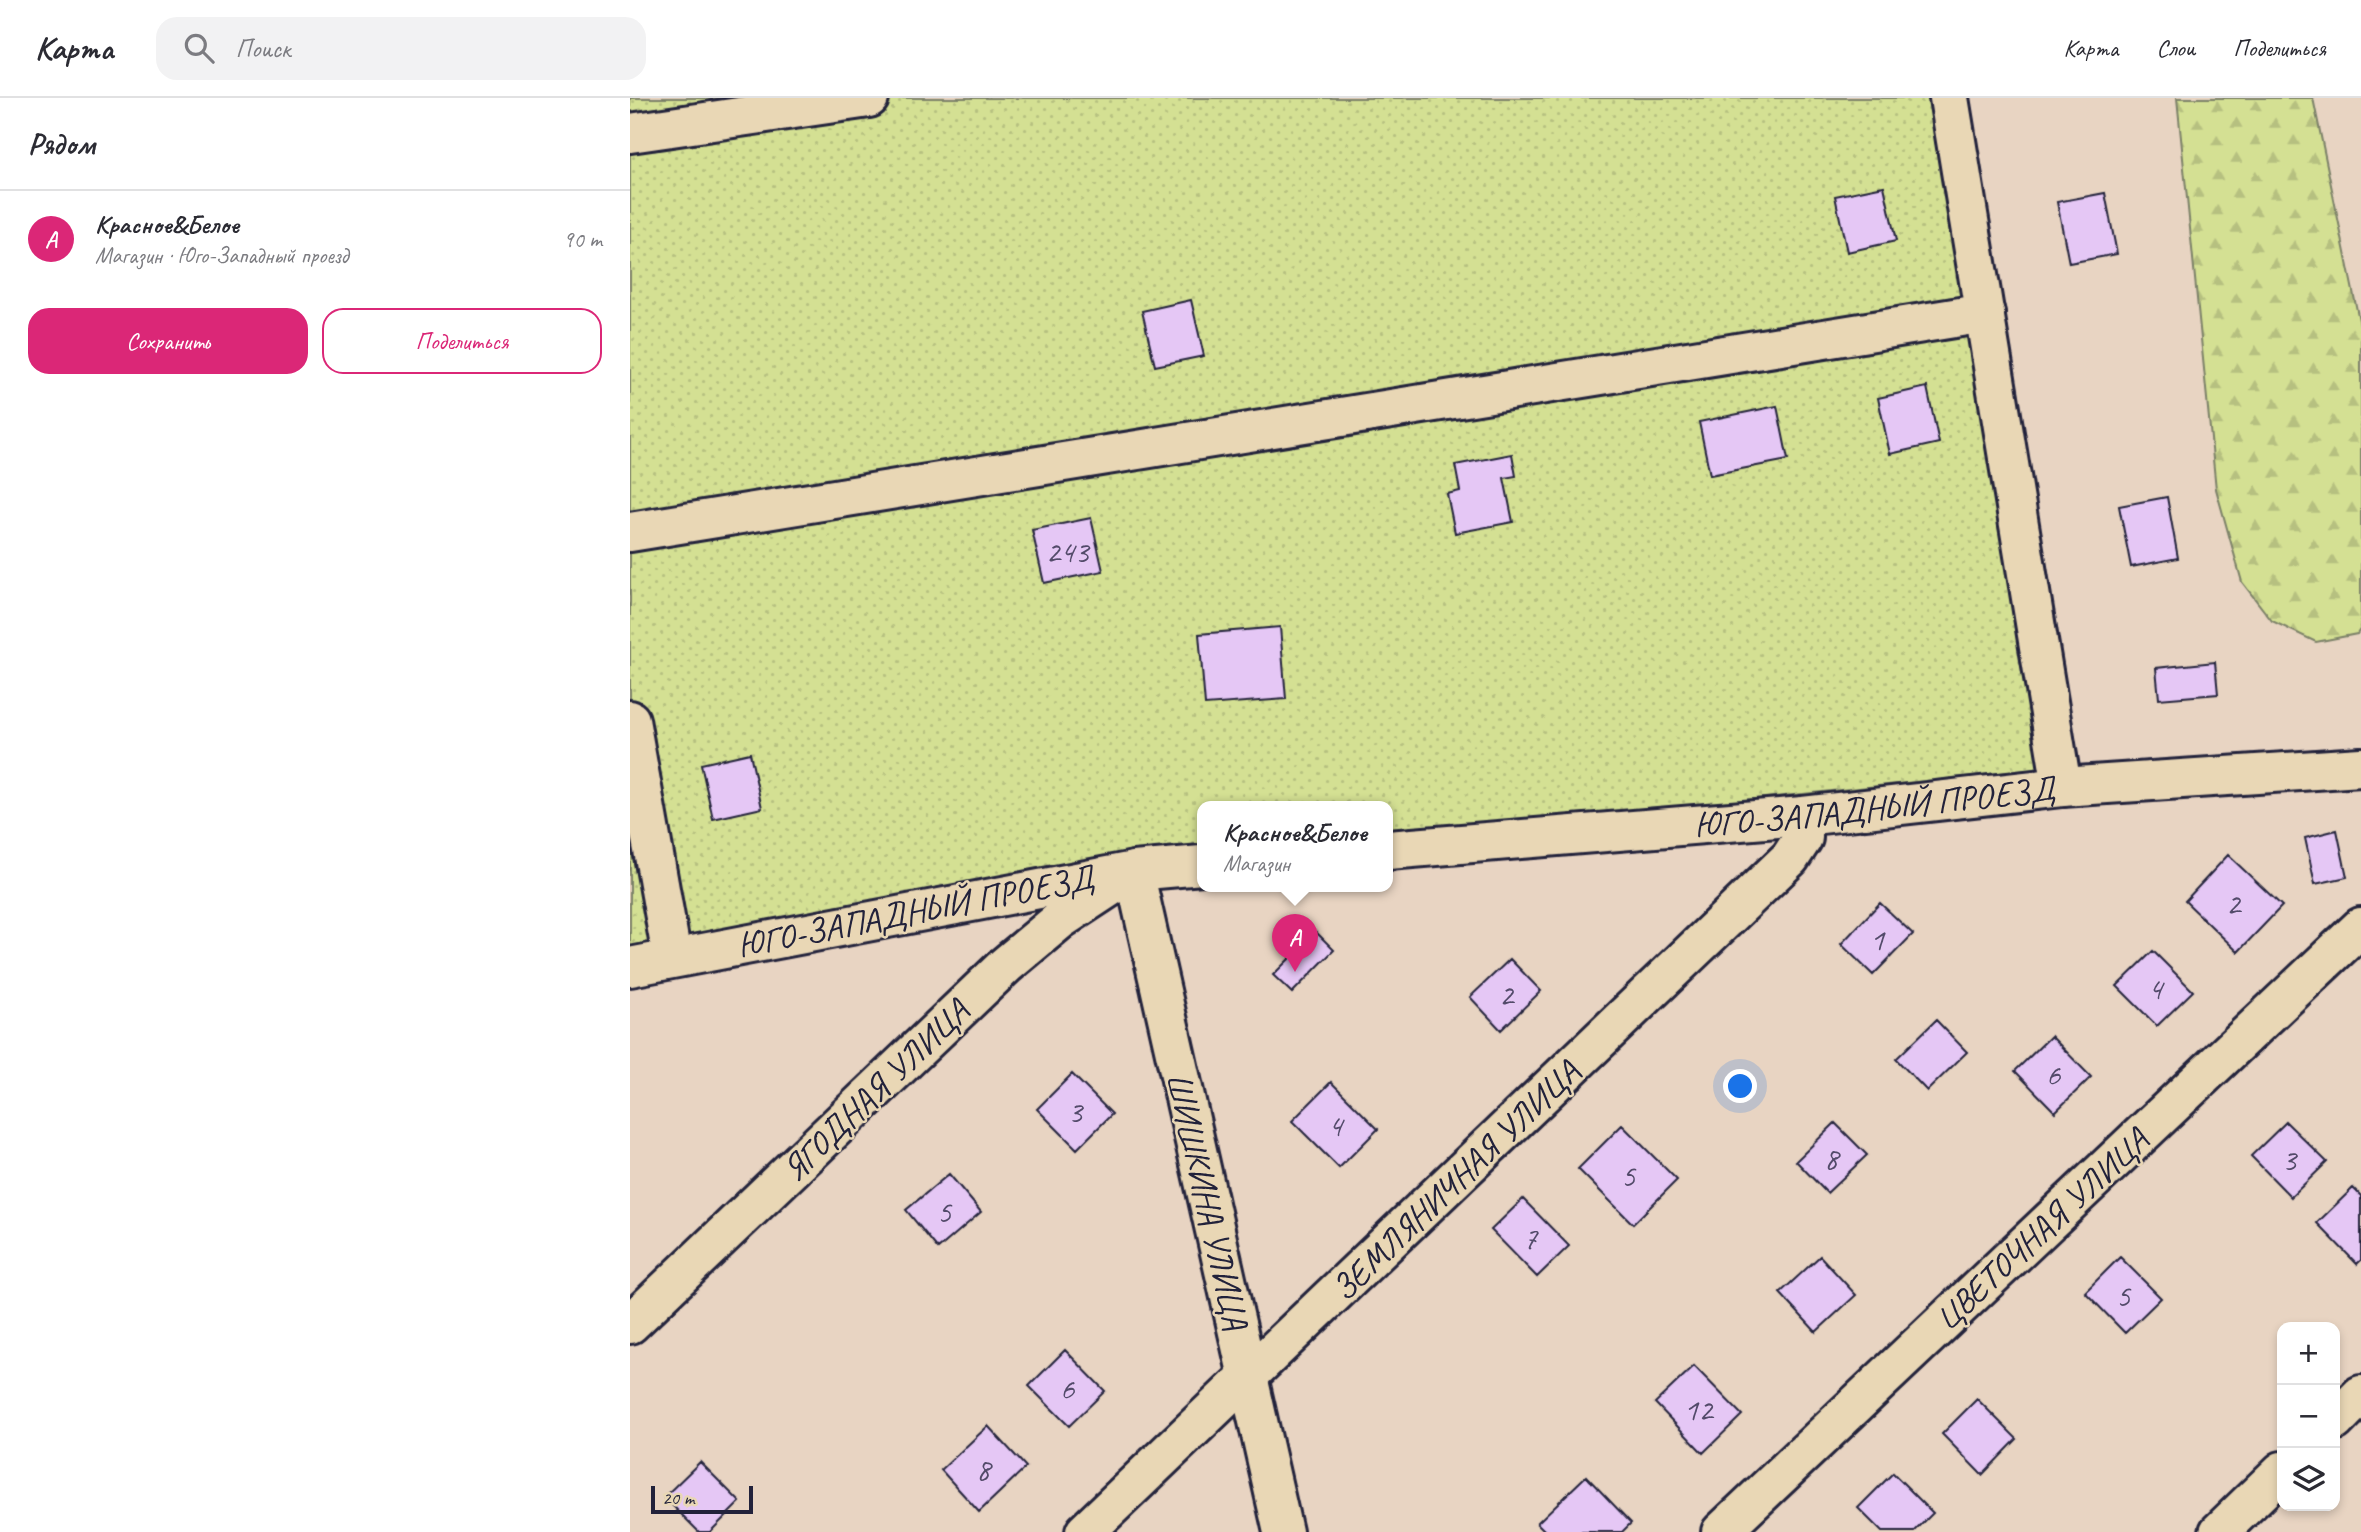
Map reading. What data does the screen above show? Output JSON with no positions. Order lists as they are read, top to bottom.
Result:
{
  "streets": {
    "street": [
      "ЮГО-ЗАПАДНЫЙ ПРОЕЗД",
      "ЯГОДНАЯ УЛИЦА",
      "ЗЕМЛЯНИЧНАЯ УЛИЦА",
      "ШИШКИНА УЛИЦА",
      "ЦВЕТОЧНАЯ УЛИЦА"
    ]
  },
  "crossings": [
    ["ЮГО-ЗАПАДНЫЙ ПРОЕЗД", "ЯГОДНАЯ УЛИЦА"],
    ["ЮГО-ЗАПАДНЫЙ ПРОЕЗД", "ЗЕМЛЯНИЧНАЯ УЛИЦА"],
    ["ЮГО-ЗАПАДНЫЙ ПРОЕЗД", "ШИШКИНА УЛИЦА"],
    ["ЯГОДНАЯ УЛИЦА", "ШИШКИНА УЛИЦА"],
    ["ЗЕМЛЯНИЧНАЯ УЛИЦА", "ШИШКИНА УЛИЦА"]
  ],
  "house_numbers": [
    "243",
    "2",
    "1",
    "4",
    "2",
    "6",
    "3",
    "4",
    "8",
    "3",
    "5",
    "5",
    "7",
    "5",
    "6",
    "12",
    "8"
  ],
  "scale_bar": "20 m",
  "page": {
    "header": "Карта",
    "search": "Поиск",
    "nav": ["Карта", "Слои", "Поделиться"],
    "heading": "Рядом",
    "list": [
      {
        "mark": "A",
        "name": "Красное&Белое",
        "note": "Магазин · Юго-Западный проезд",
        "value": "90 m"
      }
    ],
    "buttons": ["Сохранить", "Поделиться"],
    "popup": ["Красное&Белое", "Магазин"],
    "pins": "A",
    "map_buttons": ["+", "−"],
    "scale": "20 m"
  }
}
